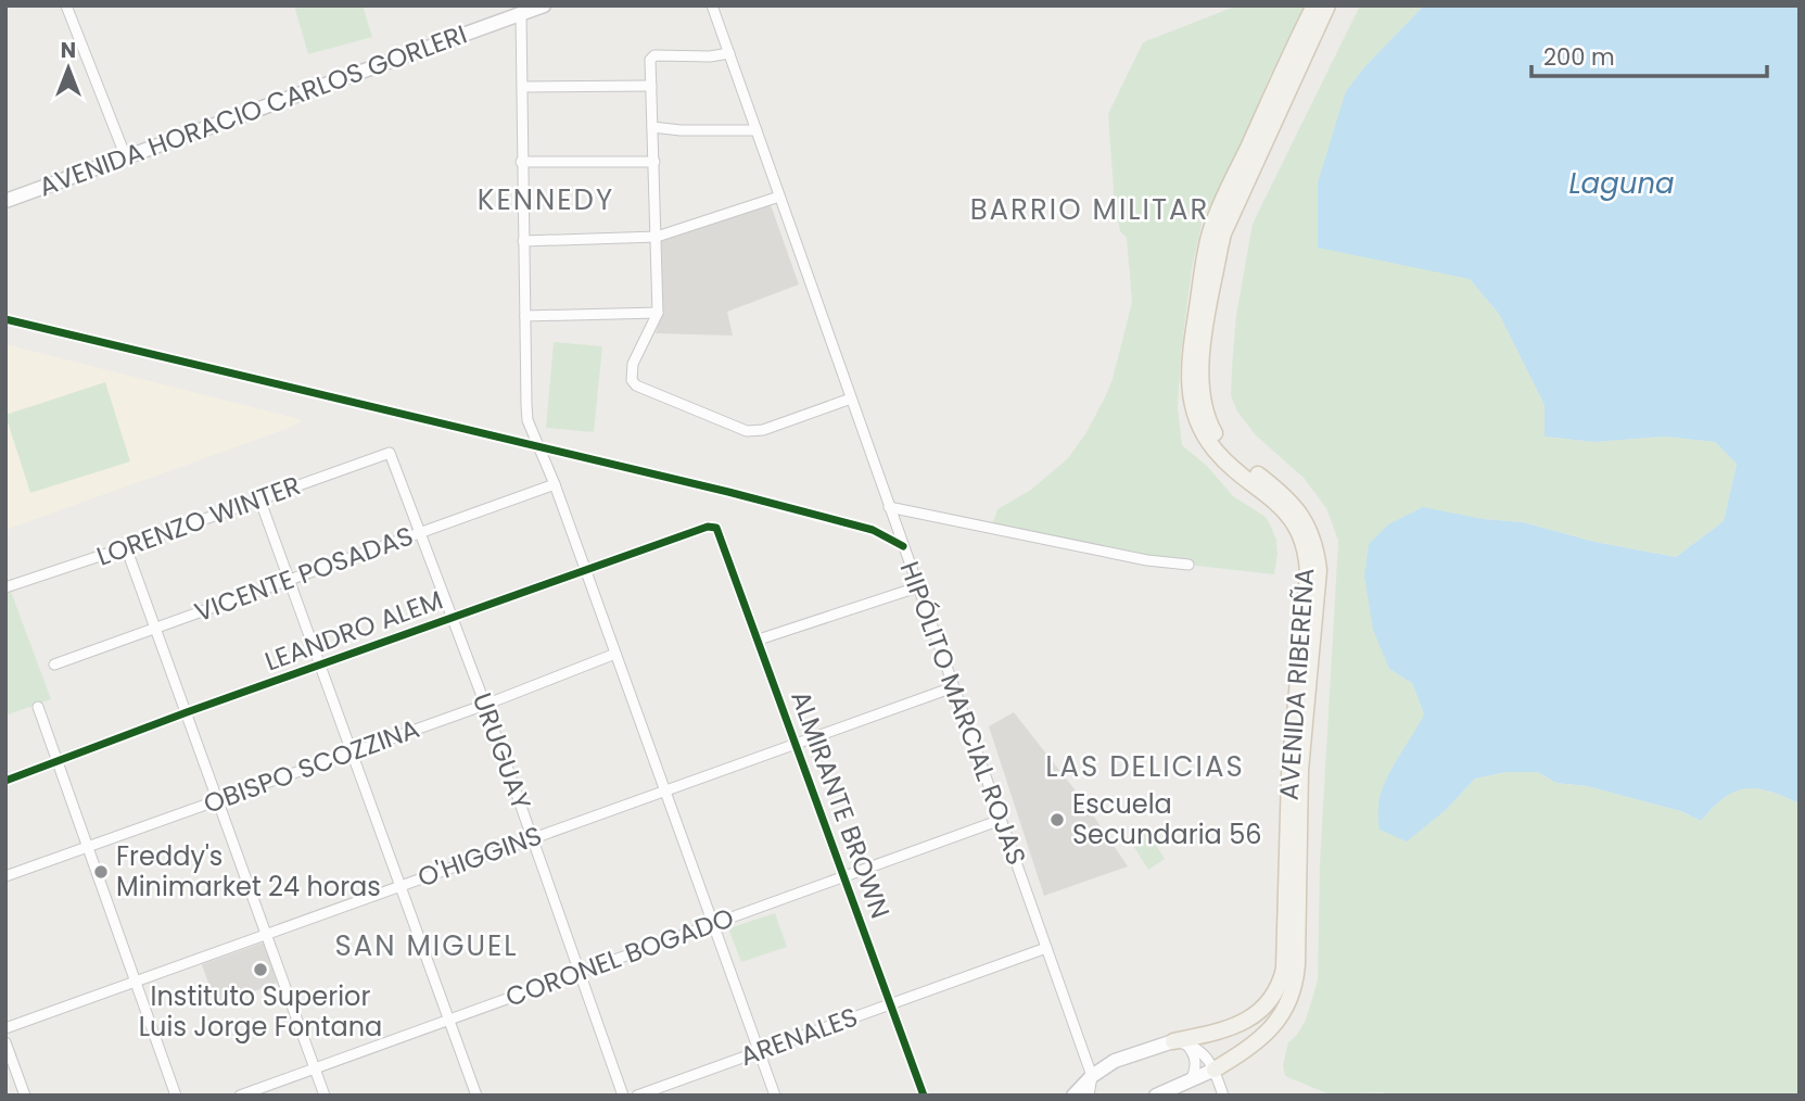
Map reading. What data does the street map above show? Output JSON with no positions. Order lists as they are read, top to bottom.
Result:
{
  "streets": {
    "main road": ["AVENIDA HORACIO CARLOS GORLERI", "AVENIDA RIBEREÑA"],
    "street": [
      "LORENZO WINTER",
      "VICENTE POSADAS",
      "LEANDRO ALEM",
      "HIPÓLITO MARCIAL ROJAS",
      "URUGUAY",
      "OBISPO SCOZZINA",
      "ALMIRANTE BROWN",
      "O'HIGGINS",
      "CORONEL BOGADO",
      "ARENALES"
    ]
  },
  "crossings": [
    ["LORENZO WINTER", "URUGUAY"],
    ["VICENTE POSADAS", "URUGUAY"],
    ["LEANDRO ALEM", "URUGUAY"],
    ["LEANDRO ALEM", "ALMIRANTE BROWN"],
    ["HIPÓLITO MARCIAL ROJAS", "O'HIGGINS"],
    ["HIPÓLITO MARCIAL ROJAS", "CORONEL BOGADO"],
    ["HIPÓLITO MARCIAL ROJAS", "ARENALES"],
    ["URUGUAY", "OBISPO SCOZZINA"],
    ["URUGUAY", "O'HIGGINS"],
    ["URUGUAY", "CORONEL BOGADO"],
    ["ALMIRANTE BROWN", "O'HIGGINS"],
    ["ALMIRANTE BROWN", "CORONEL BOGADO"],
    ["ALMIRANTE BROWN", "ARENALES"]
  ],
  "districts": [
    "KENNEDY",
    "BARRIO MILITAR",
    "LAS DELICIAS",
    "SAN MIGUEL"
  ],
  "water": ["Laguna"],
  "places": ["Escuela Secundaria 56", "Freddy's Minimarket 24 horas", "Instituto Superior Luis Jorge Fontana"],
  "scale_bar": "200 m",
  "north": "top"
}
